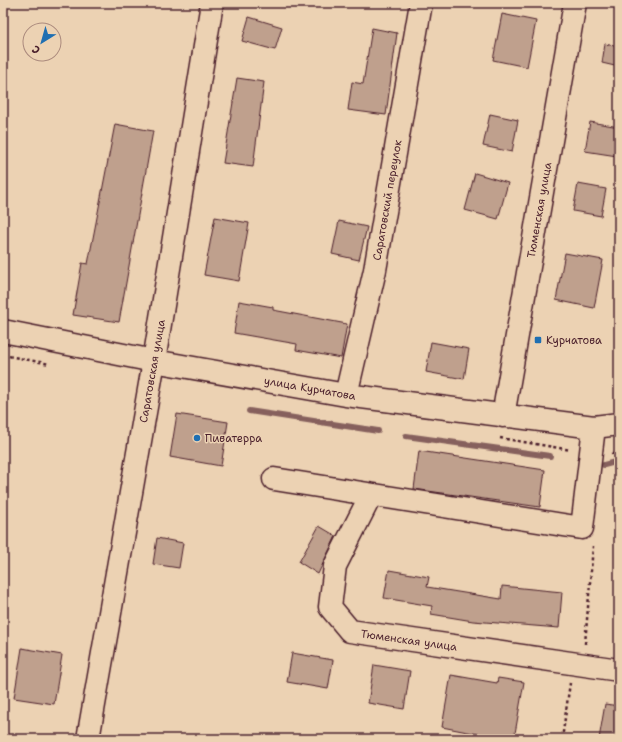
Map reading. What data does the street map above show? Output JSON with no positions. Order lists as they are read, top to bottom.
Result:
{
  "streets": {
    "street": [
      "Саратовский переулок",
      "Тюменская улица",
      "Саратовская улица",
      "улица Курчатова"
    ]
  },
  "crossings": [
    ["Саратовский переулок", "улица Курчатова"],
    ["Тюменская улица", "улица Курчатова"],
    ["Саратовская улица", "улица Курчатова"]
  ],
  "places": {
    "transit": ["Курчатова"],
    "other": ["Пиватерра"]
  },
  "north": "bottom left"
}
